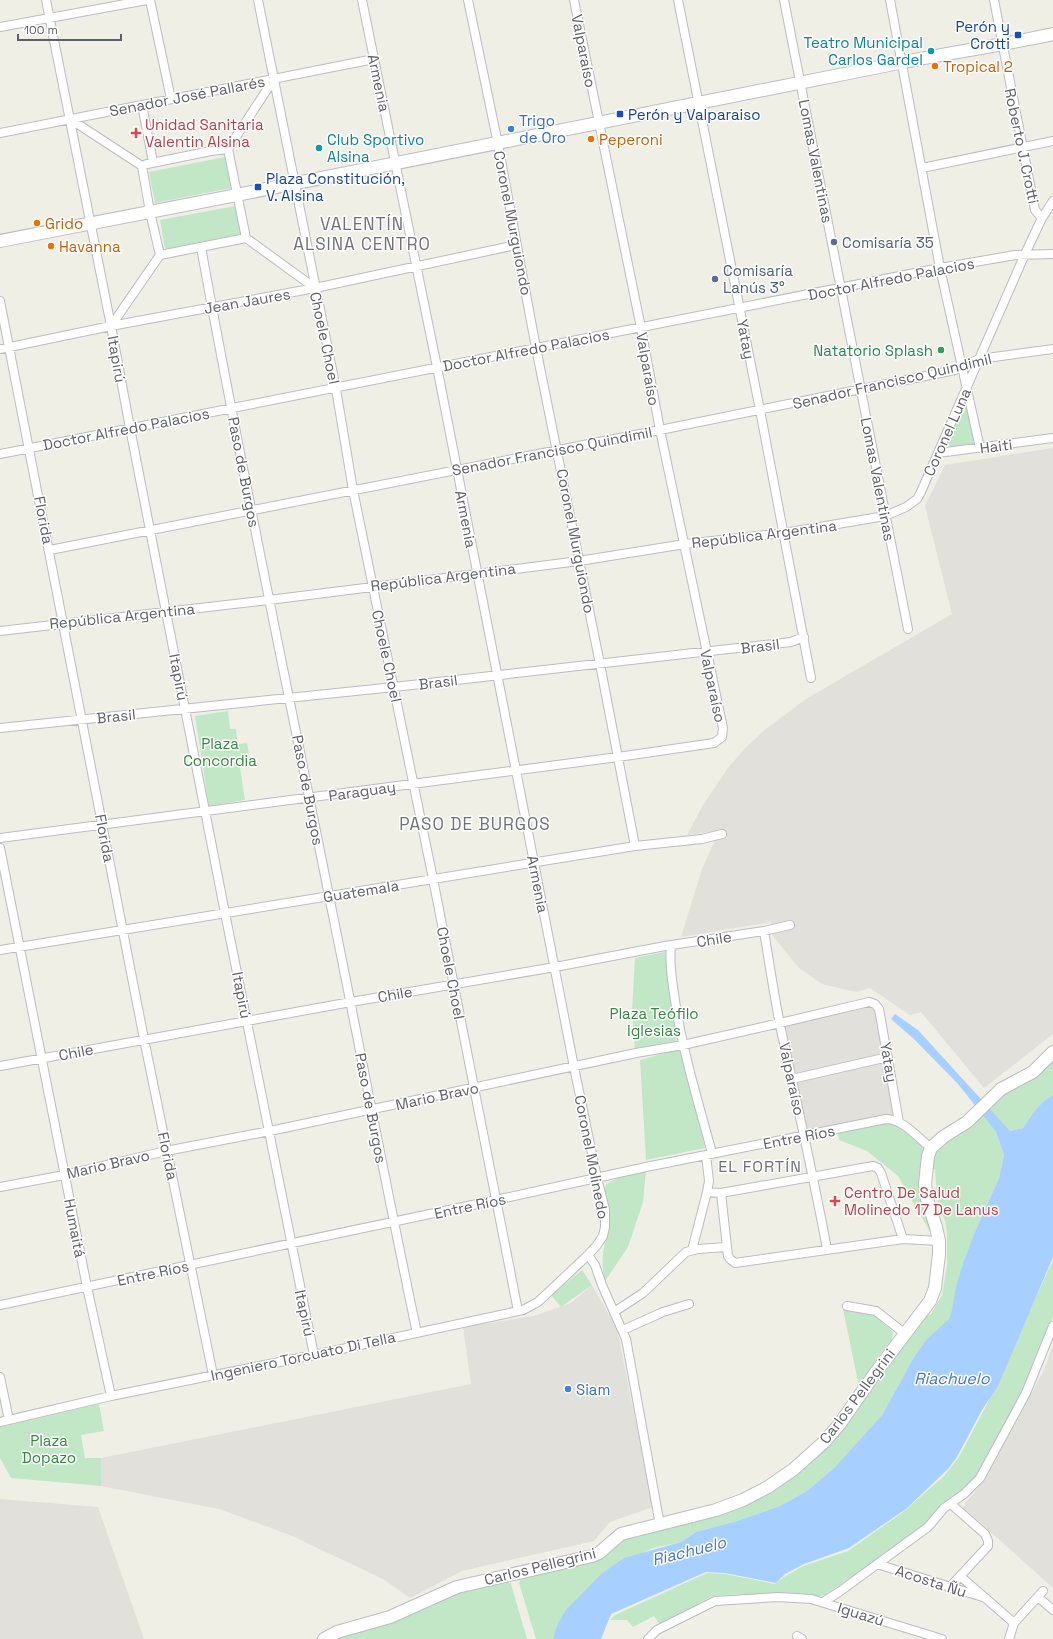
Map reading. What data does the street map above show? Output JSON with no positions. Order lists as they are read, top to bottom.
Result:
{
  "streets": {
    "street": [
      "Valparaíso",
      "Armenia",
      "Senador José Pallarés",
      "Roberto J. Crotti",
      "Lomas Valentinas",
      "Coronel Murguiondo",
      "Doctor Alfredo Palacios",
      "Jean Jaures",
      "Choele Choel",
      "Yatay",
      "Itapirú",
      "Senador Francisco Quindimil",
      "Coronel Luna",
      "Haiti",
      "Paso de Burgos",
      "Florida",
      "República Argentina",
      "Brasil",
      "Paraguay",
      "Guatemala",
      "Chile",
      "Mario Bravo",
      "Entre Ríos",
      "Coronel Molinedo",
      "Humaitá",
      "Ingeniero Torcuato Di Tella",
      "Carlos Pellegrini",
      "Acosta Ñu",
      "Iguazú"
    ]
  },
  "crossings": [
    ["Valparaíso", "Doctor Alfredo Palacios"],
    ["Valparaíso", "Senador Francisco Quindimil"],
    ["Valparaíso", "República Argentina"],
    ["Valparaíso", "Brasil"],
    ["Valparaíso", "Paraguay"],
    ["Valparaíso", "Chile"],
    ["Valparaíso", "Mario Bravo"],
    ["Valparaíso", "Entre Ríos"],
    ["Armenia", "Senador José Pallarés"],
    ["Armenia", "Doctor Alfredo Palacios"],
    ["Armenia", "Jean Jaures"],
    ["Armenia", "Senador Francisco Quindimil"],
    ["Armenia", "República Argentina"],
    ["Armenia", "Brasil"],
    ["Armenia", "Paraguay"],
    ["Armenia", "Guatemala"],
    ["Armenia", "Chile"],
    ["Armenia", "Coronel Molinedo"],
    ["Senador José Pallarés", "Choele Choel"],
    ["Senador José Pallarés", "Itapirú"],
    ["Roberto J. Crotti", "Coronel Luna"],
    ["Lomas Valentinas", "Doctor Alfredo Palacios"],
    ["Lomas Valentinas", "Senador Francisco Quindimil"],
    ["Lomas Valentinas", "Coronel Luna"],
    ["Lomas Valentinas", "República Argentina"],
    ["Coronel Murguiondo", "Doctor Alfredo Palacios"],
    ["Coronel Murguiondo", "Jean Jaures"],
    ["Coronel Murguiondo", "Senador Francisco Quindimil"],
    ["Coronel Murguiondo", "República Argentina"],
    ["Coronel Murguiondo", "Brasil"],
    ["Coronel Murguiondo", "Paraguay"],
    ["Coronel Murguiondo", "Guatemala"],
    ["Doctor Alfredo Palacios", "Choele Choel"],
    ["Doctor Alfredo Palacios", "Yatay"],
    ["Doctor Alfredo Palacios", "Itapirú"],
    ["Doctor Alfredo Palacios", "Coronel Luna"],
    ["Doctor Alfredo Palacios", "Paso de Burgos"],
    ["Doctor Alfredo Palacios", "Florida"],
    ["Jean Jaures", "Choele Choel"],
    ["Jean Jaures", "Itapirú"],
    ["Jean Jaures", "Paso de Burgos"],
    ["Jean Jaures", "Florida"],
    ["Choele Choel", "Senador Francisco Quindimil"],
    ["Choele Choel", "República Argentina"],
    ["Choele Choel", "Brasil"],
    ["Choele Choel", "Paraguay"],
    ["Choele Choel", "Guatemala"],
    ["Choele Choel", "Chile"],
    ["Choele Choel", "Mario Bravo"],
    ["Choele Choel", "Entre Ríos"],
    ["Choele Choel", "Ingeniero Torcuato Di Tella"],
    ["Yatay", "Senador Francisco Quindimil"],
    ["Yatay", "República Argentina"],
    ["Yatay", "Brasil"],
    ["Yatay", "Mario Bravo"],
    ["Yatay", "Entre Ríos"],
    ["Itapirú", "Senador Francisco Quindimil"],
    ["Itapirú", "República Argentina"],
    ["Itapirú", "Brasil"],
    ["Itapirú", "Paraguay"],
    ["Itapirú", "Guatemala"],
    ["Itapirú", "Chile"],
    ["Itapirú", "Mario Bravo"],
    ["Itapirú", "Entre Ríos"],
    ["Itapirú", "Ingeniero Torcuato Di Tella"],
    ["Senador Francisco Quindimil", "Coronel Luna"],
    ["Senador Francisco Quindimil", "Paso de Burgos"],
    ["Senador Francisco Quindimil", "Florida"],
    ["Coronel Luna", "Haiti"],
    ["Coronel Luna", "República Argentina"],
    ["Paso de Burgos", "República Argentina"],
    ["Paso de Burgos", "Brasil"],
    ["Paso de Burgos", "Paraguay"],
    ["Paso de Burgos", "Guatemala"],
    ["Paso de Burgos", "Chile"],
    ["Paso de Burgos", "Mario Bravo"],
    ["Paso de Burgos", "Entre Ríos"],
    ["Paso de Burgos", "Ingeniero Torcuato Di Tella"],
    ["Florida", "República Argentina"],
    ["Florida", "Brasil"],
    ["Florida", "Paraguay"],
    ["Florida", "Guatemala"],
    ["Florida", "Chile"],
    ["Florida", "Mario Bravo"],
    ["Florida", "Entre Ríos"],
    ["Florida", "Ingeniero Torcuato Di Tella"],
    ["Guatemala", "Humaitá"],
    ["Chile", "Coronel Molinedo"],
    ["Chile", "Humaitá"],
    ["Mario Bravo", "Coronel Molinedo"],
    ["Mario Bravo", "Humaitá"],
    ["Entre Ríos", "Coronel Molinedo"],
    ["Entre Ríos", "Humaitá"],
    ["Coronel Molinedo", "Ingeniero Torcuato Di Tella"],
    ["Humaitá", "Ingeniero Torcuato Di Tella"]
  ],
  "districts": ["VALENTÍN ALSINA CENTRO", "PASO DE BURGOS", "EL FORTÍN"],
  "water": ["Riachuelo"],
  "parks": ["Plaza Concordia", "Plaza Teófilo Iglesias", "Plaza Dopazo"],
  "places": {
    "transit": ["Perón y Crotti", "Perón y Valparaiso", "Plaza Constitución, V. Alsina"],
    "other": [
      "Teatro Municipal Carlos Gardel",
      "Tropical 2",
      "Trigo de Oro",
      "Peperoni",
      "Club Sportivo Alsina",
      "Grido",
      "Comisaría 35",
      "Havanna",
      "Comisaría Lanús 3°",
      "Natatorio Splash",
      "Siam"
    ],
    "health": ["Unidad Sanitaria Valentin Alsina", "Centro De Salud Molinedo 17 De Lanus"]
  },
  "scale_bar": "100 m"
}
